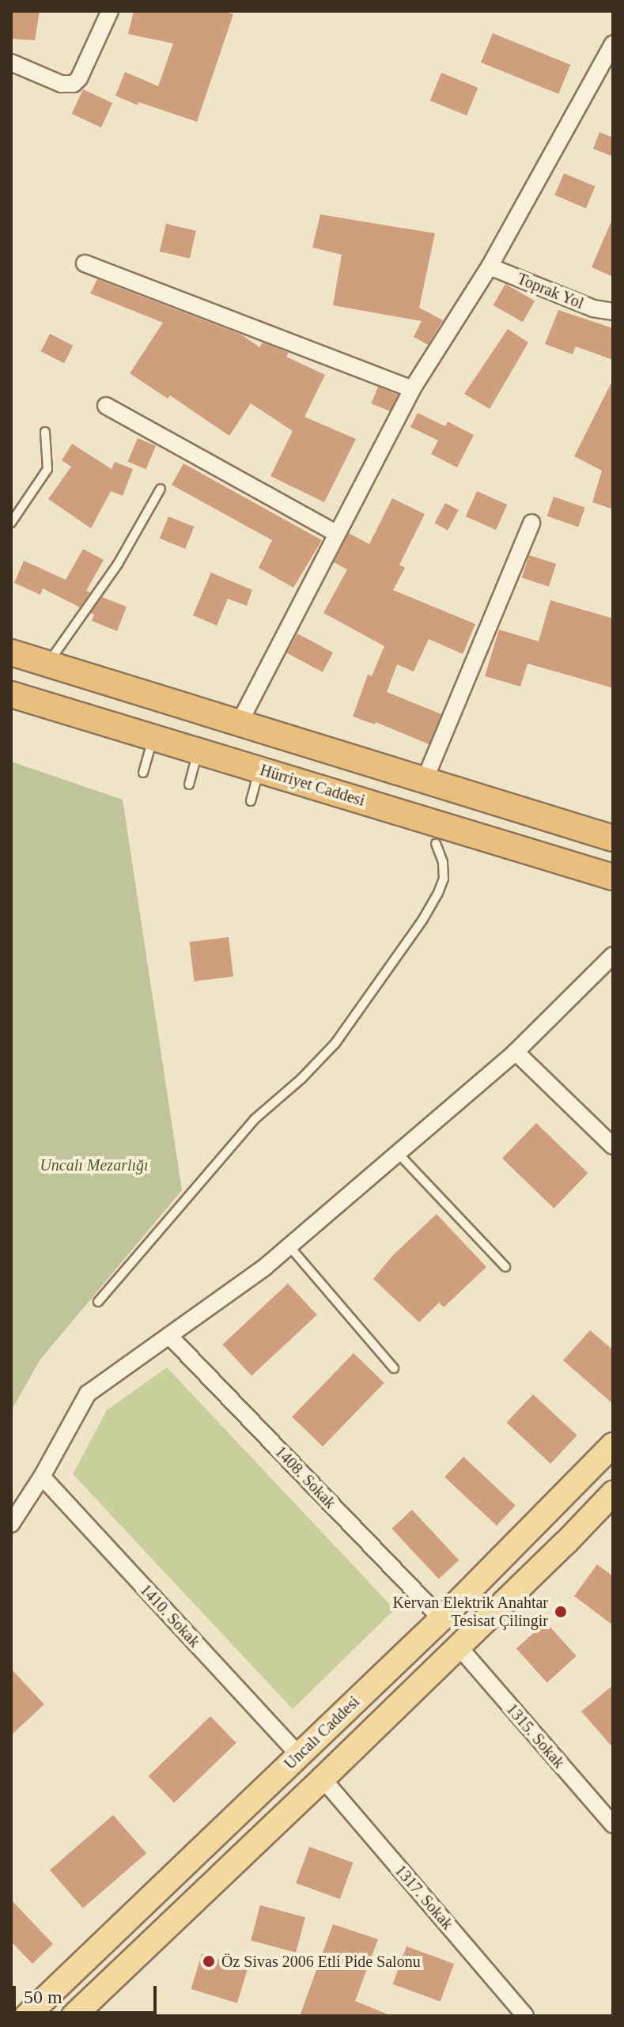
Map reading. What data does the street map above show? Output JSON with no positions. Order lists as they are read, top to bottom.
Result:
{
  "streets": {
    "highway": ["Hürriyet Caddesi"],
    "main road": ["Uncalı Caddesi"],
    "street": [
      "Toprak Yol",
      "1408. Sokak",
      "1410. Sokak",
      "1315. Sokak",
      "1317. Sokak"
    ]
  },
  "crossings": [
    ["1408. Sokak", "Uncalı Caddesi"],
    ["1410. Sokak", "Uncalı Caddesi"]
  ],
  "parks": ["Uncalı Mezarlığı"],
  "places": ["Kervan Elektrik Anahtar Tesisat Çilingir", "Öz Sivas 2006 Etli Pide Salonu"],
  "scale_bar": "50 m"
}
